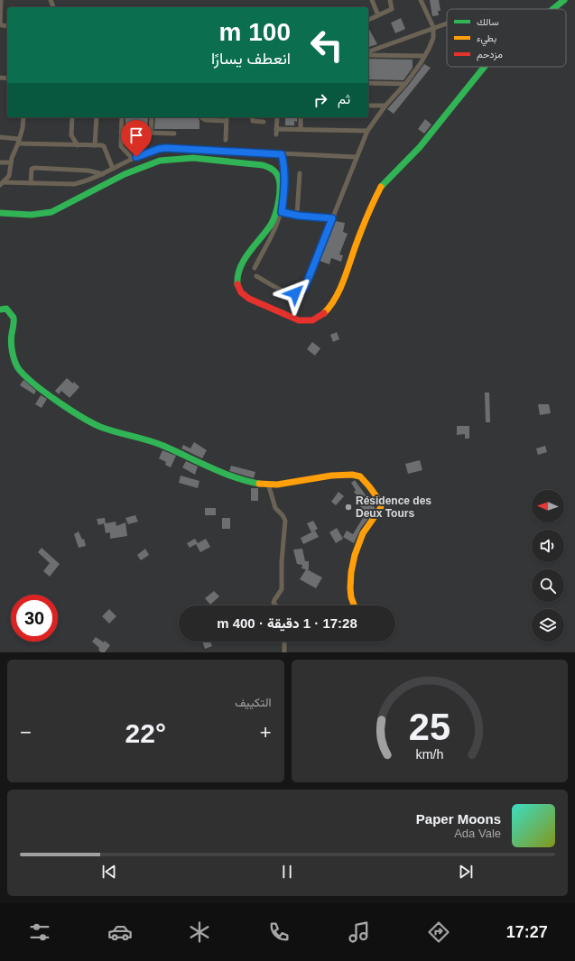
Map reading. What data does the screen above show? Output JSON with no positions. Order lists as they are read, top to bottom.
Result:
{
  "places": ["Résidence des Deux Tours"],
  "legend": ["سالك", "بطيء", "مزدحم"],
  "north": "left",
  "page": {
    "turn": ["100 m", "انعطف يسارًا"],
    "then": "ثم",
    "limit": "30",
    "trip": "17:28 · 1 دقيقة · 400 m",
    "tile": "التكييف",
    "heat": ["−", "22°", "+"],
    "song": ["Paper Moons", "Ada Vale"],
    "tabs": "17:27",
    "gauge": ["25", "km/h"]
  }
}
